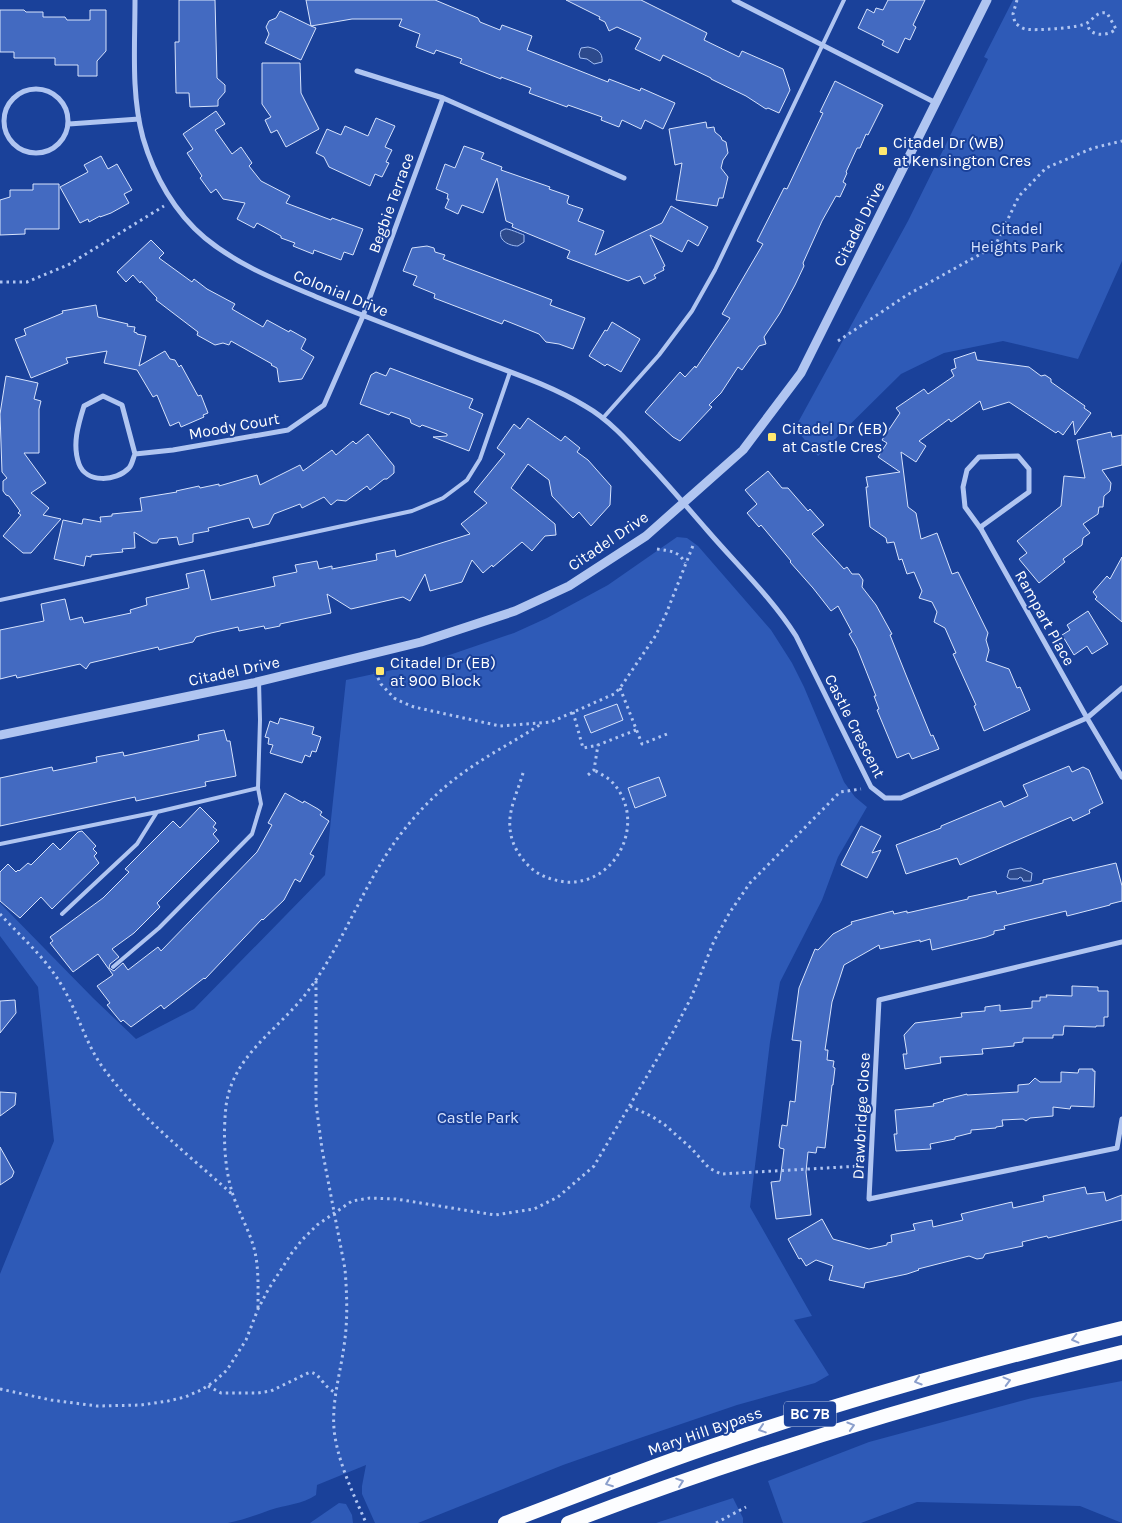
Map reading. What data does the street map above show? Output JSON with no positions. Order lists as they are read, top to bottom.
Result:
{
  "streets": {
    "highway": ["BC 7B", "Mary Hill Bypass"],
    "street": [
      "Begbie Terrace",
      "Citadel Drive",
      "Colonial Drive",
      "Moody Court",
      "Rampart Place",
      "Castle Crescent",
      "Drawbridge Close"
    ]
  },
  "crossings": [
    ["Begbie Terrace", "Colonial Drive"],
    ["Begbie Terrace", "Moody Court"],
    ["Citadel Drive", "Colonial Drive"],
    ["Citadel Drive", "Castle Crescent"],
    ["Colonial Drive", "Moody Court"],
    ["Colonial Drive", "Castle Crescent"],
    ["Rampart Place", "Castle Crescent"]
  ],
  "parks": ["Citadel Heights Park", "Castle Park"],
  "places": {
    "transit": ["Citadel Dr (WB) at Kensington Cres", "Citadel Dr (EB) at Castle Cres", "Citadel Dr (EB) at 900 Block"]
  }
}
